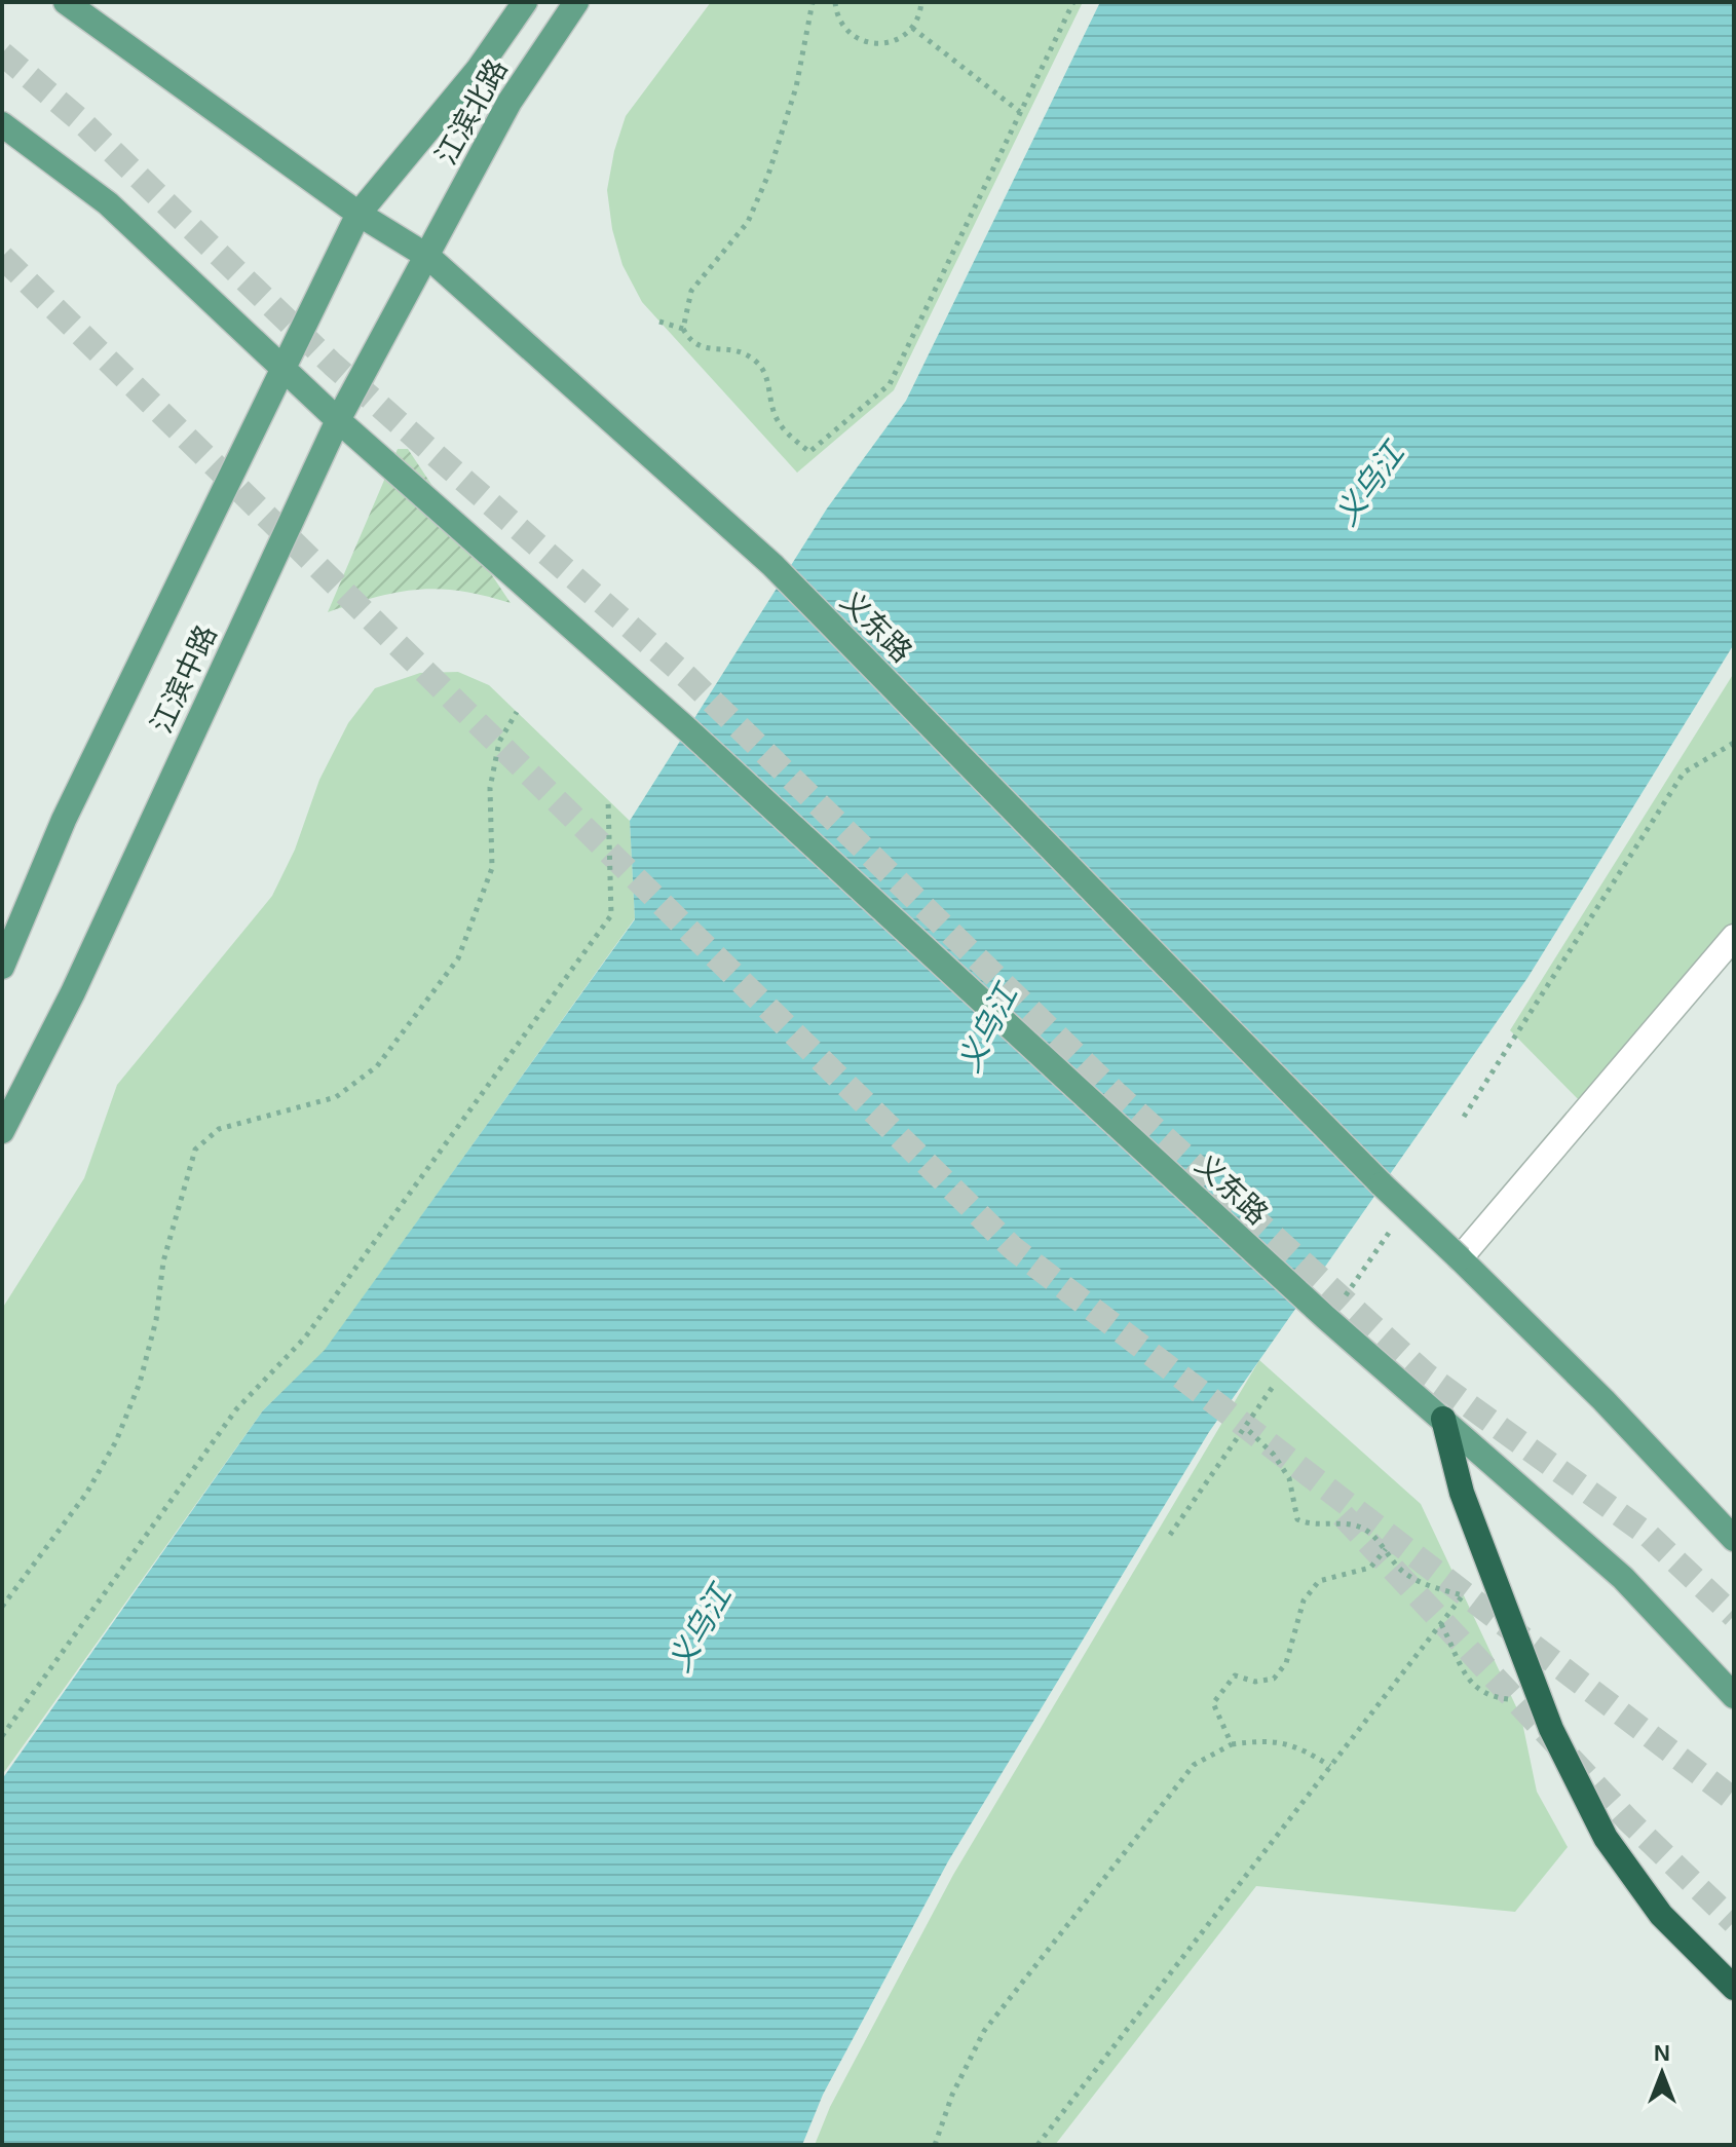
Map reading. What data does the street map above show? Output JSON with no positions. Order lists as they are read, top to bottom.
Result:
{
  "streets": {
    "main road": ["江滨北路", "义东路", "江滨中路"]
  },
  "crossings": [
    ["江滨北路", "义东路"],
    ["江滨北路", "江滨中路"],
    ["义东路", "江滨中路"]
  ],
  "water": ["义乌江"],
  "north": "top"
}
